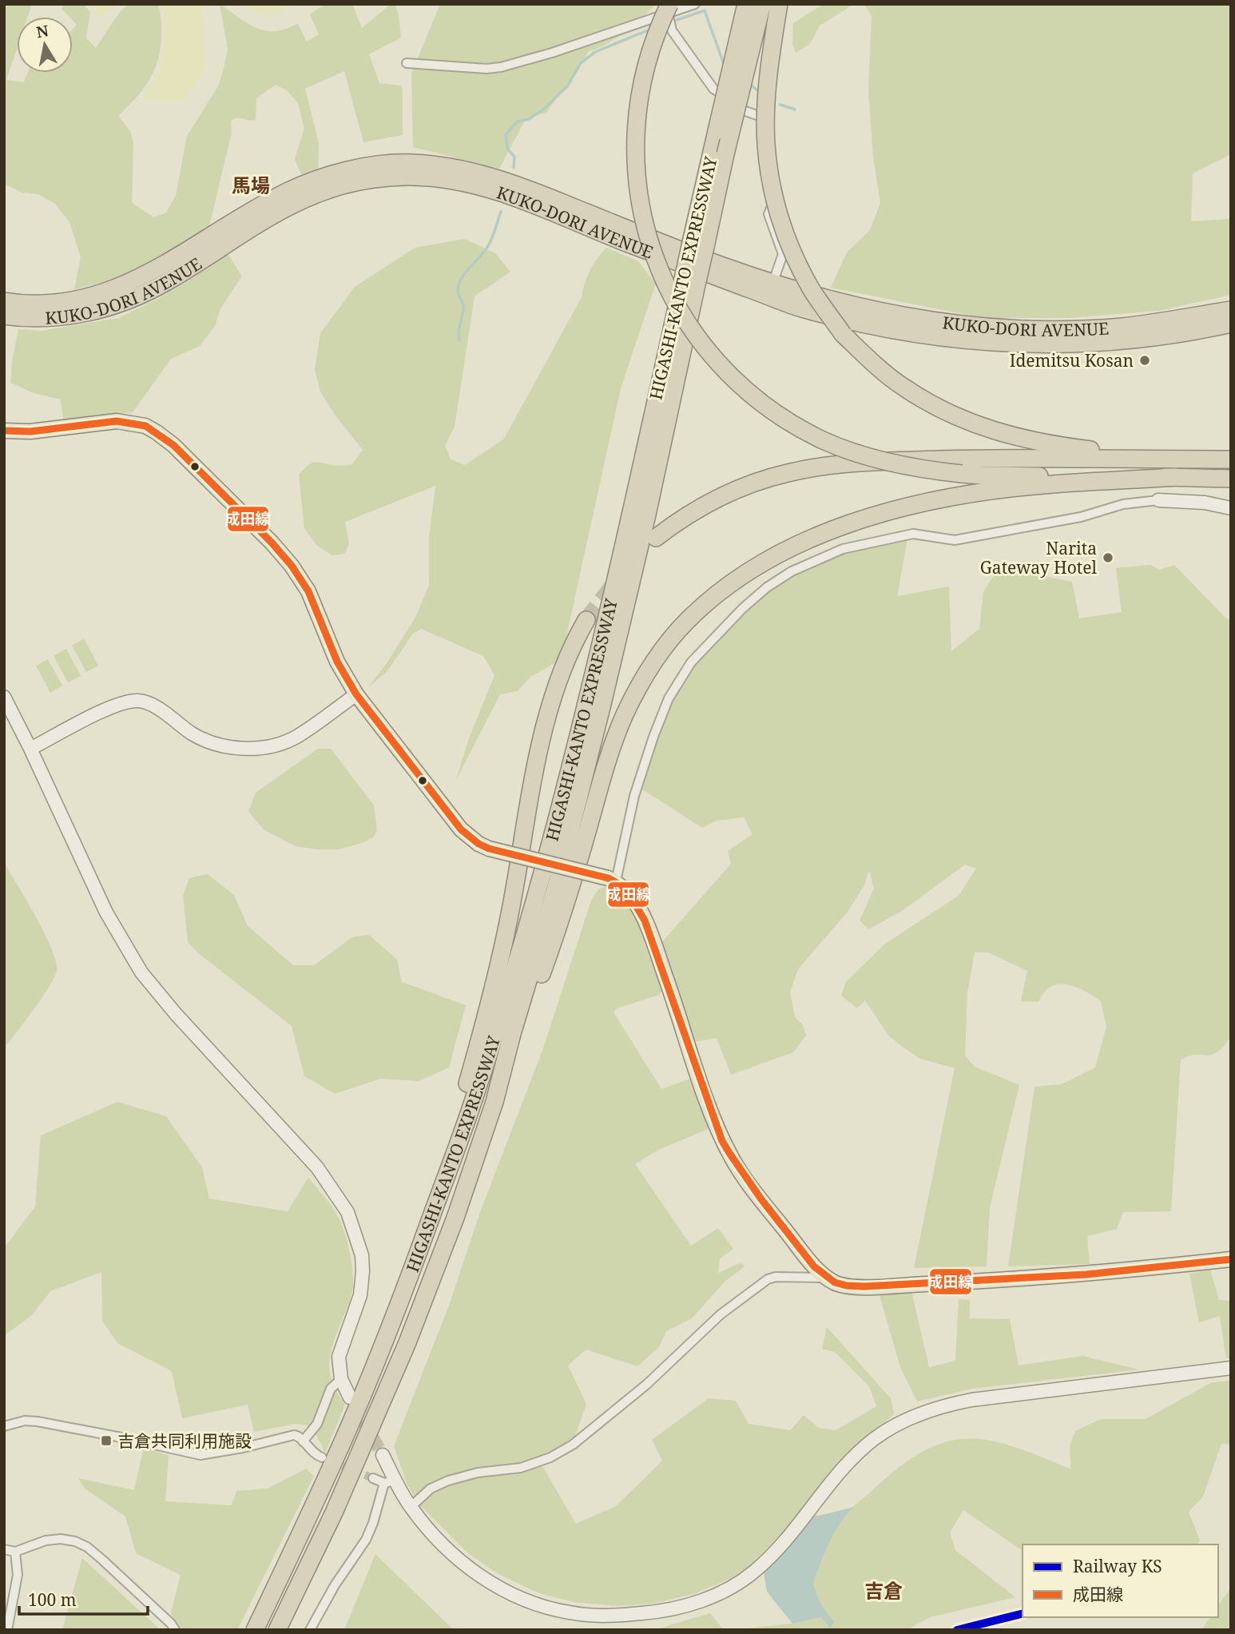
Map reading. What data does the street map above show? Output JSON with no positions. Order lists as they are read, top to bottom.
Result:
{
  "streets": {
    "highway": ["KUKO-DORI AVENUE", "HIGASHI-KANTO EXPRESSWAY"]
  },
  "districts": ["馬場", "吉倉"],
  "places": {
    "other": ["Idemitsu Kosan", "Narita Gateway Hotel"],
    "transit": ["吉倉共同利用施設"]
  },
  "lines": ["transit line 成田線", "rail line KS"],
  "legend": ["Railway KS", "成田線"],
  "scale_bar": "100 m",
  "north": "top"
}
